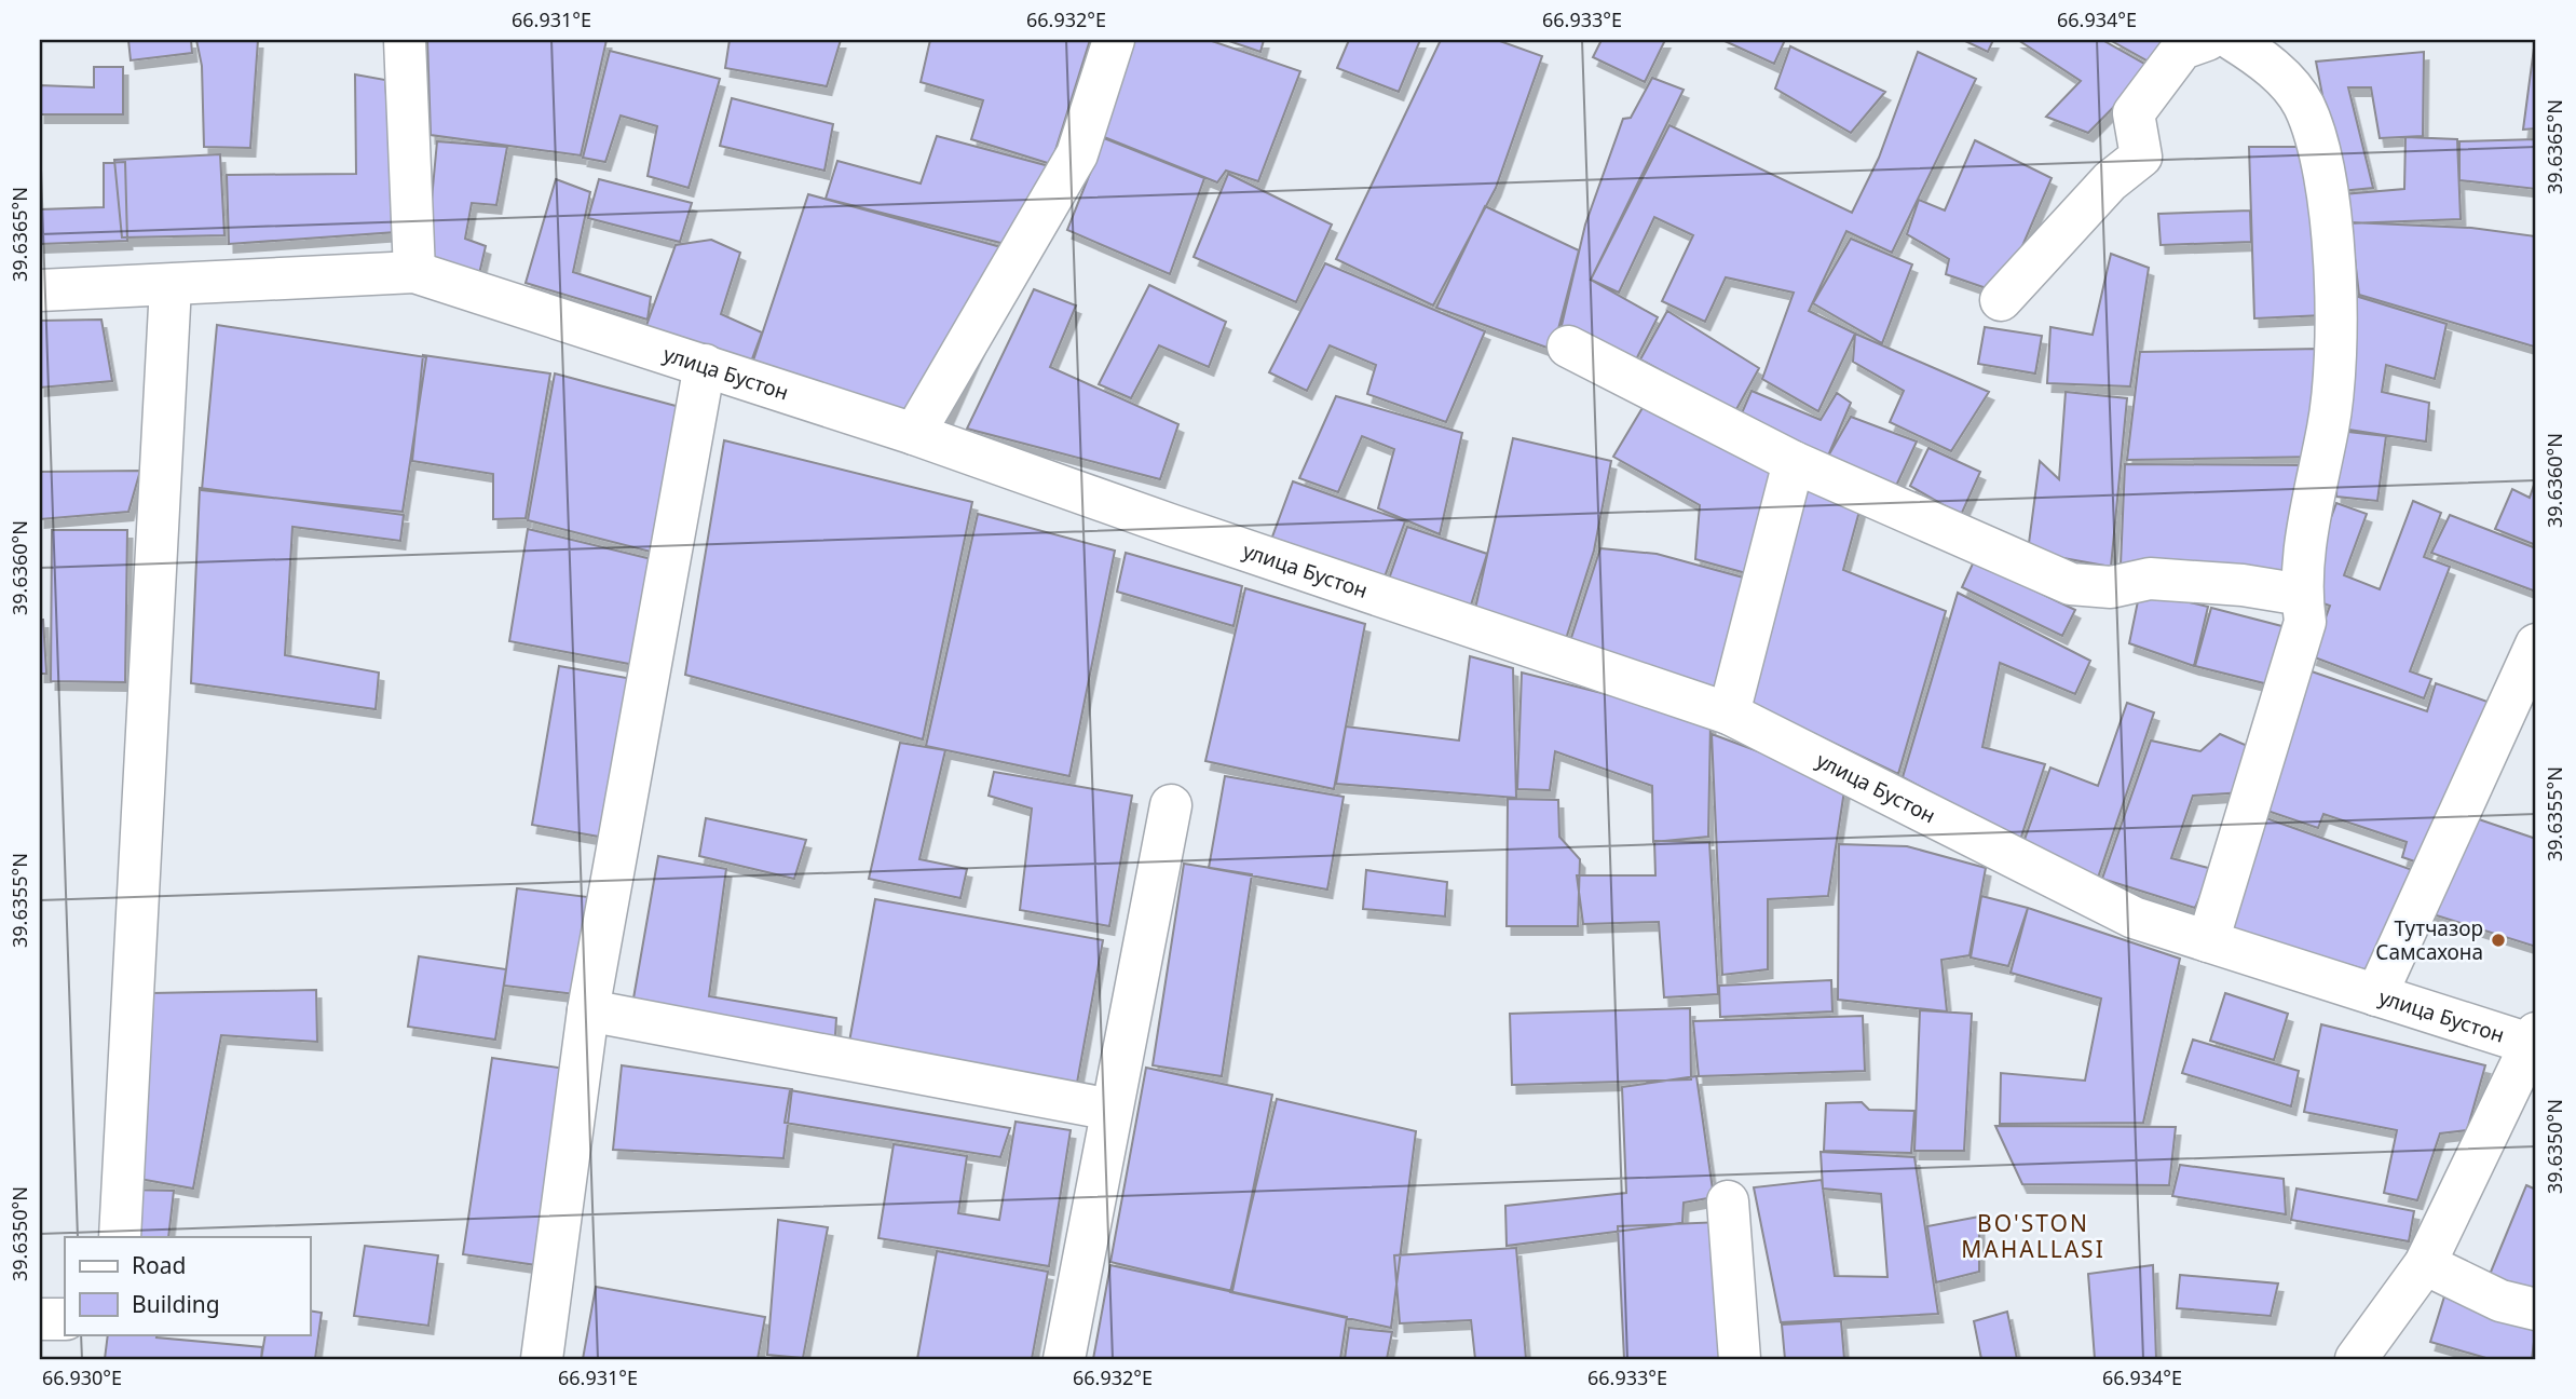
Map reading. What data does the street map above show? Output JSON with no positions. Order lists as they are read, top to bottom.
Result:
{
  "streets": {
    "street": ["улица Бустон"]
  },
  "districts": ["BO'STON MAHALLASI"],
  "places": ["Тутчазор Самсахона"],
  "legend": ["Road", "Building"],
  "coordinates": [
    "66.931°E",
    "66.932°E",
    "66.933°E",
    "66.934°E",
    "39.6365°N",
    "39.6360°N",
    "39.6355°N",
    "39.6350°N",
    "66.930°E"
  ]
}
